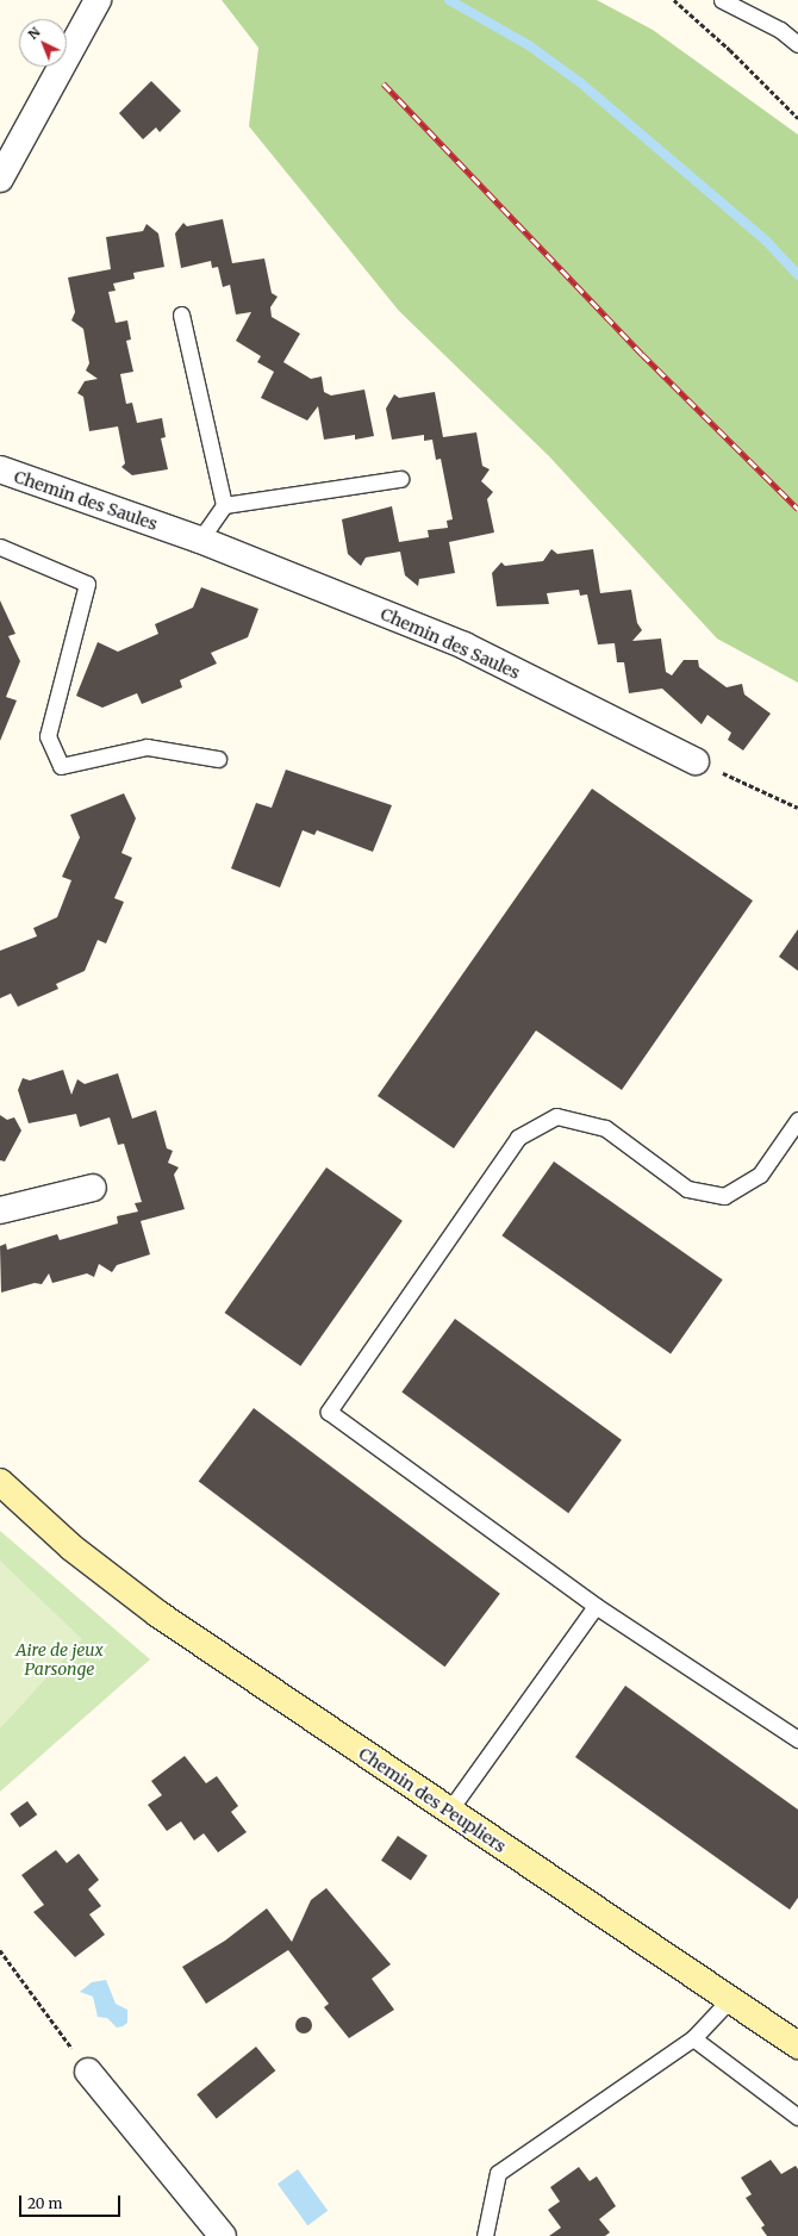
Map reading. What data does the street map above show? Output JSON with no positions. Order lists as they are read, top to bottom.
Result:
{
  "streets": {
    "street": ["Chemin des Saules", "Chemin des Peupliers"]
  },
  "parks": ["Aire de jeux Parsonge"],
  "scale_bar": "20 m",
  "north": "top left"
}
